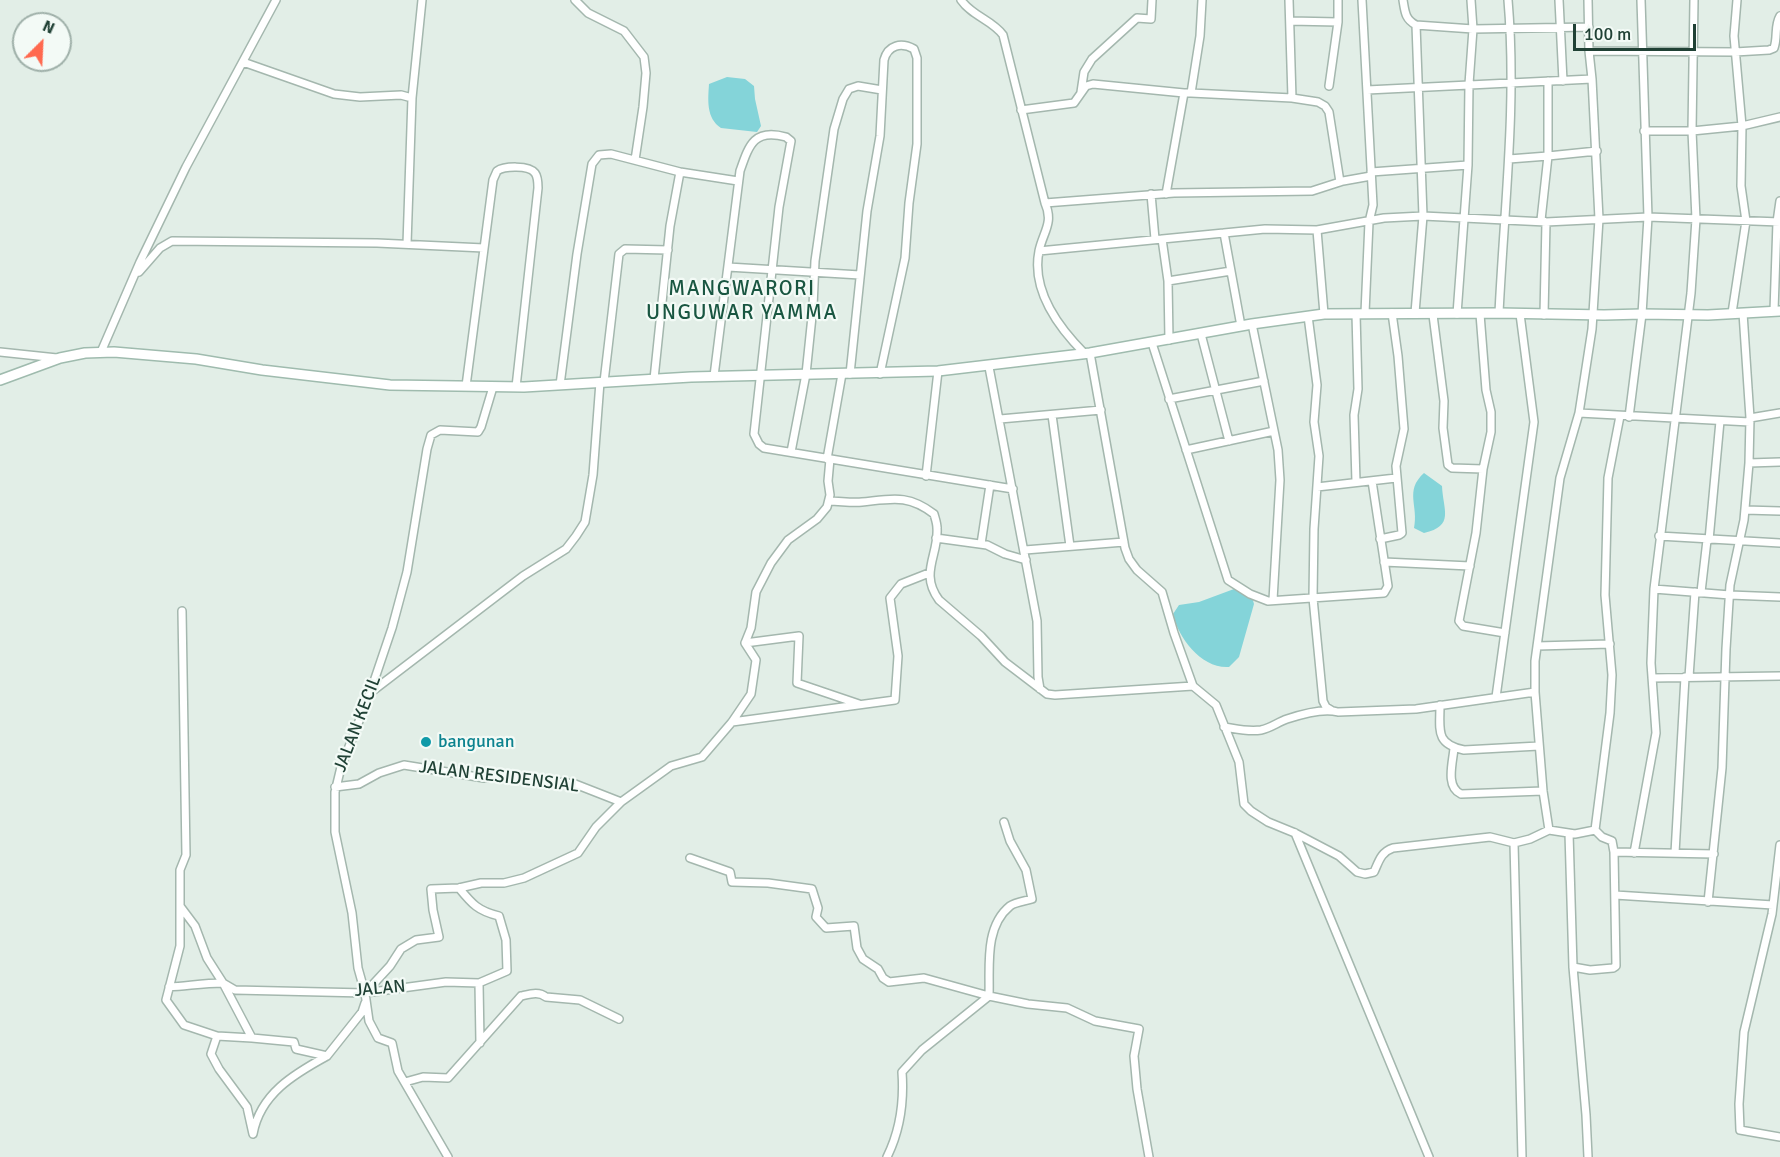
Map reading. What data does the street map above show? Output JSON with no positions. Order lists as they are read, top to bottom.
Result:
{
  "streets": {
    "street": ["JALAN KECIL", "JALAN RESIDENSIAL", "JALAN"]
  },
  "crossings": [
    ["JALAN KECIL", "JALAN RESIDENSIAL"],
    ["JALAN KECIL", "JALAN"]
  ],
  "districts": ["MANGWARORI UNGUWAR YAMMA"],
  "places": ["bangunan"],
  "scale_bar": "100 m",
  "north": "top right"
}
